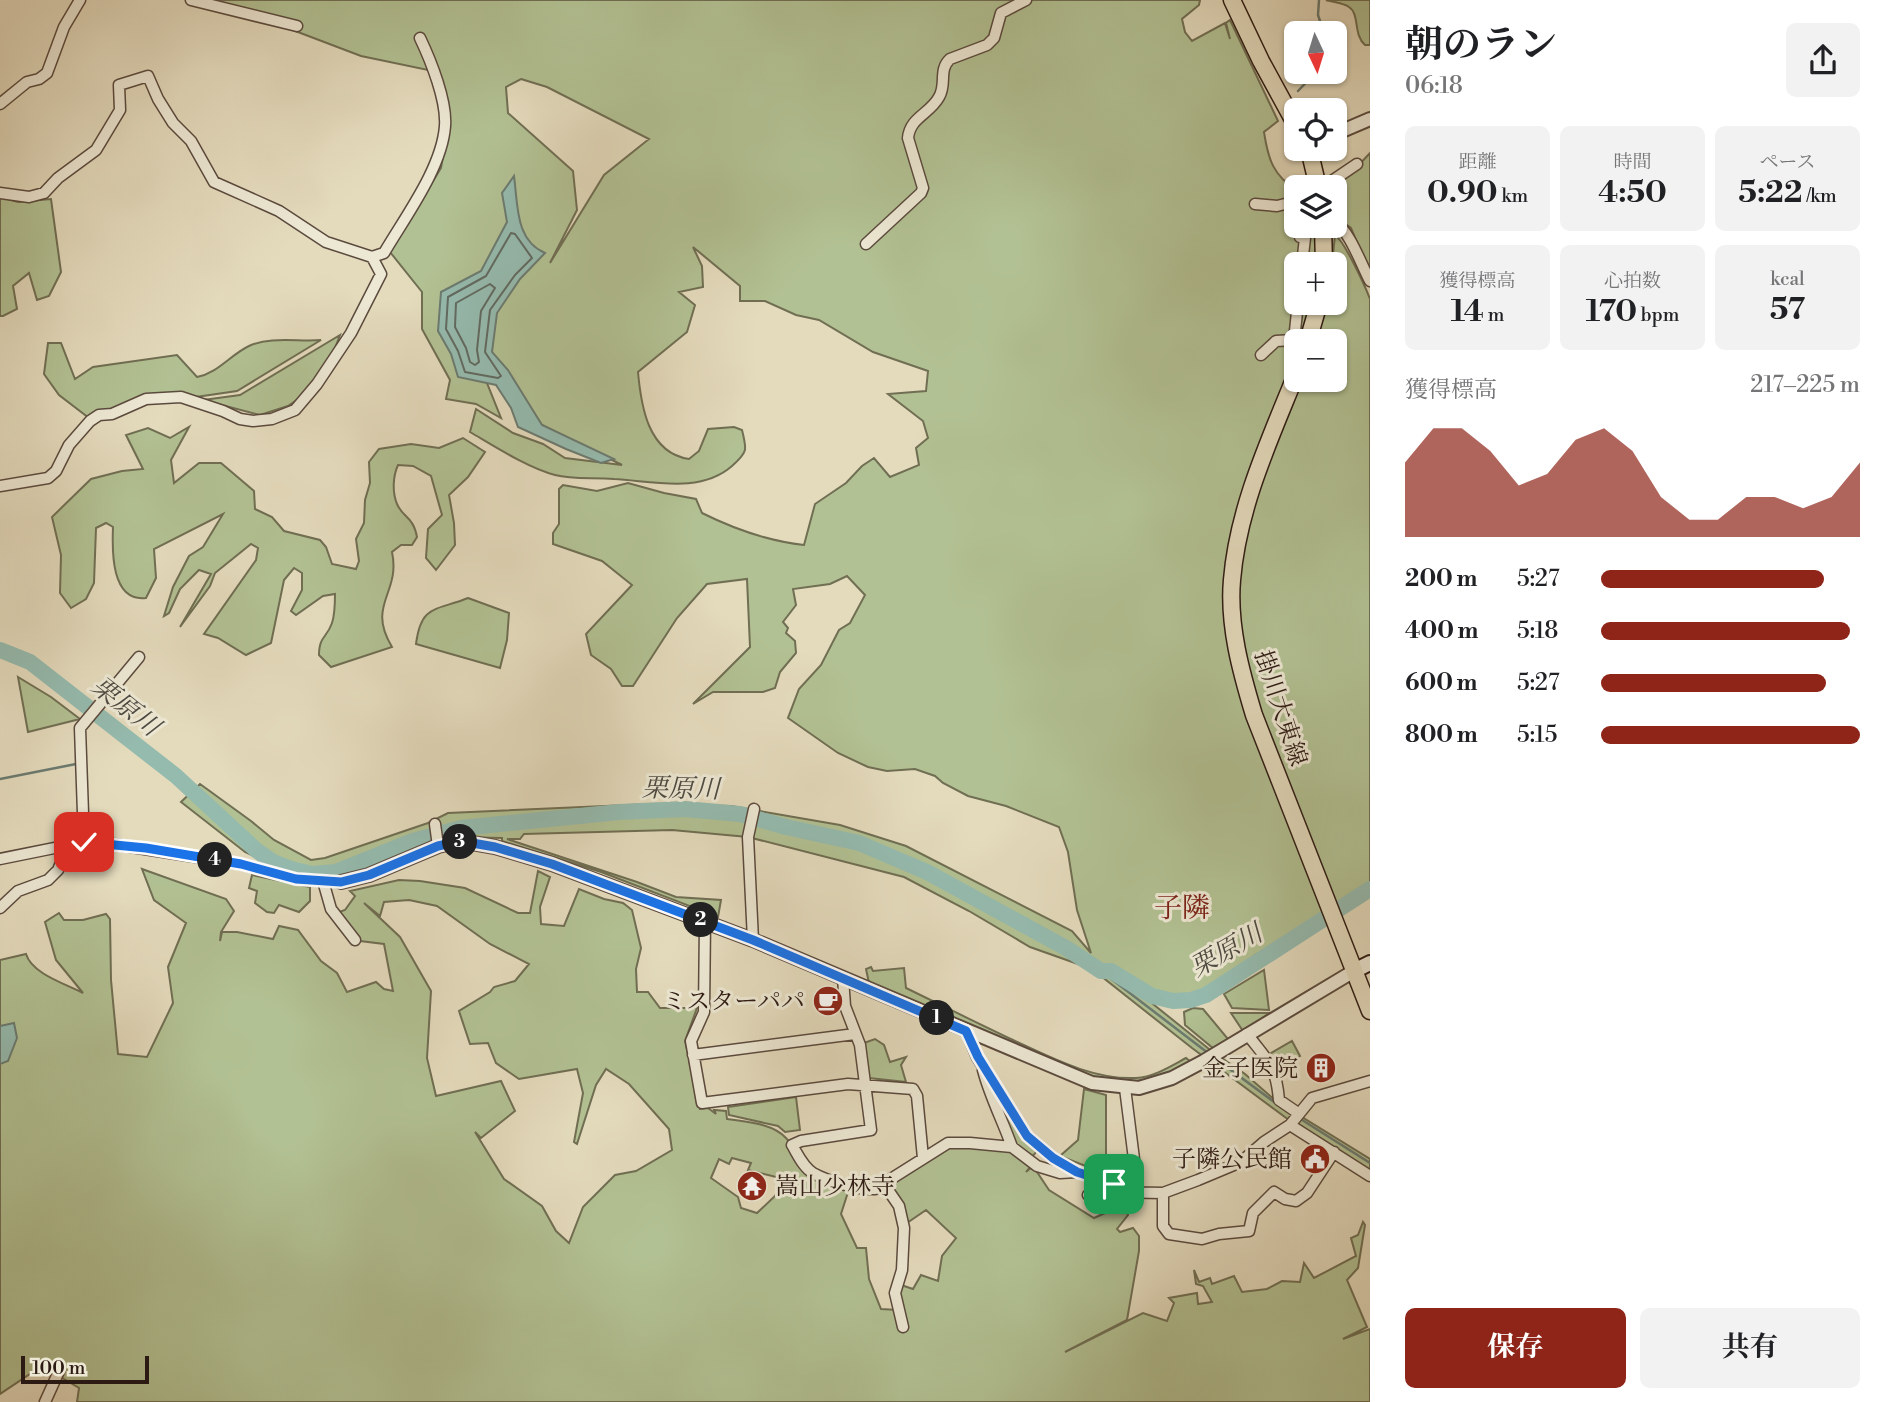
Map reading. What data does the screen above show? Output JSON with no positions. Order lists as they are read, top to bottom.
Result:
{
  "streets": {
    "main road": ["掛川大東線"]
  },
  "districts": ["子隣"],
  "water": ["栗原川"],
  "places": {
    "cafe": ["ミスターパパ"],
    "building": ["金子医院"],
    "public building": ["子隣公民館"],
    "temple": ["嵩山少林寺"]
  },
  "scale_bar": "100 m",
  "north": "bottom",
  "page": {
    "heading": ["朝のラン", "06:18"],
    "map_buttons": ["+", "−"],
    "stats": [
      ["距離", "0.90 km"],
      ["時間", "4:50"],
      ["ペース", "5:22 /km"],
      ["獲得標高", "14 m"],
      ["心拍数", "170 bpm"],
      ["kcal", "57"]
    ],
    "chart": ["獲得標高", "217–225 m"],
    "list": [
      {
        "name": "200 m",
        "note": "5:27"
      },
      {
        "name": "400 m",
        "note": "5:18"
      },
      {
        "name": "600 m",
        "note": "5:27"
      },
      {
        "name": "800 m",
        "note": "5:15"
      }
    ],
    "pins": [
      "3",
      "4",
      "2",
      "1"
    ],
    "buttons": ["保存", "共有"],
    "scale": "100 m"
  }
}
